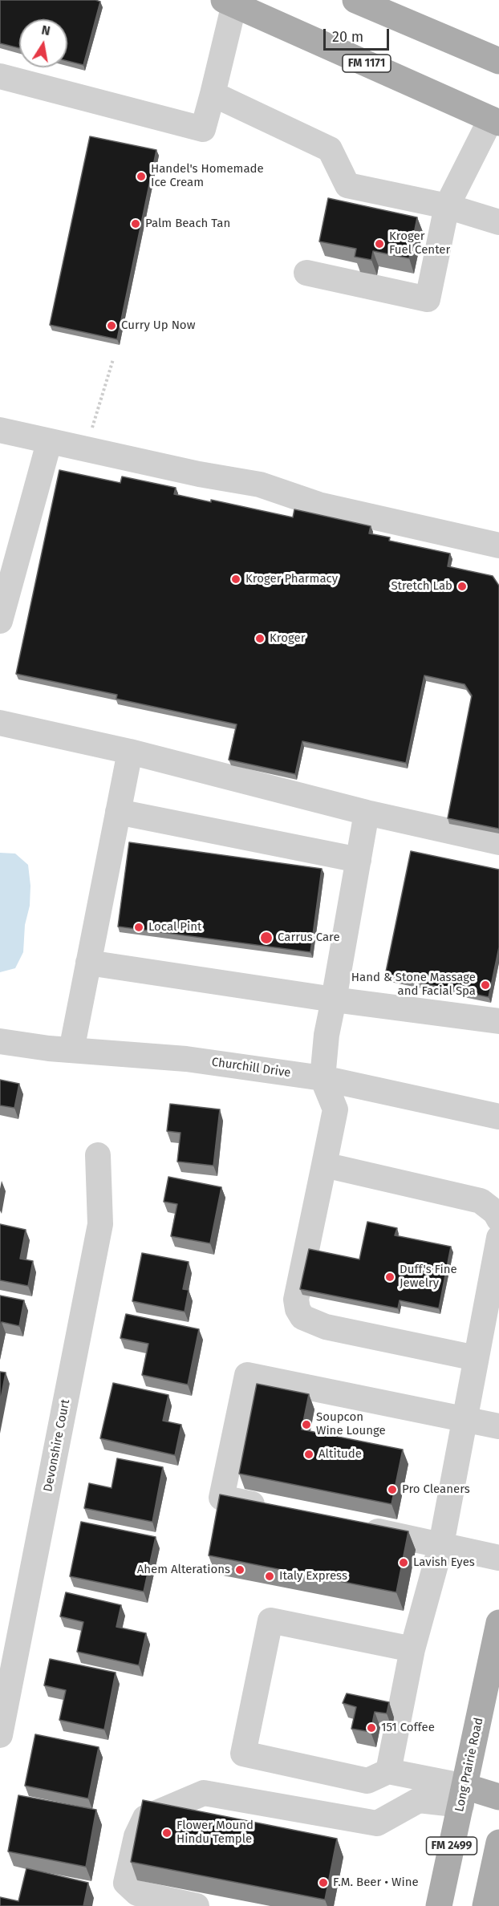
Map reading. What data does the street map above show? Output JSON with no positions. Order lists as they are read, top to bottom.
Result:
{
  "streets": {
    "main road": ["FM 1171", "Long Prairie Road", "FM 2499"],
    "street": ["Churchill Drive", "Devonshire Court"]
  },
  "places": [
    "Handel's Homemade Ice Cream",
    "Palm Beach Tan",
    "Kroger Fuel Center",
    "Curry Up Now",
    "Kroger Pharmacy",
    "Stretch Lab",
    "Kroger",
    "Local Pint",
    "Carrus Care",
    "Hand & Stone Massage and Facial Spa",
    "Duff's Fine Jewelry",
    "Soupcon Wine Lounge",
    "Altitude",
    "Pro Cleaners",
    "Lavish Eyes",
    "Ahem Alterations",
    "Italy Express",
    "151 Coffee",
    "Flower Mound Hindu Temple",
    "F.M. Beer • Wine"
  ],
  "scale_bar": "20 m",
  "north": "top"
}
